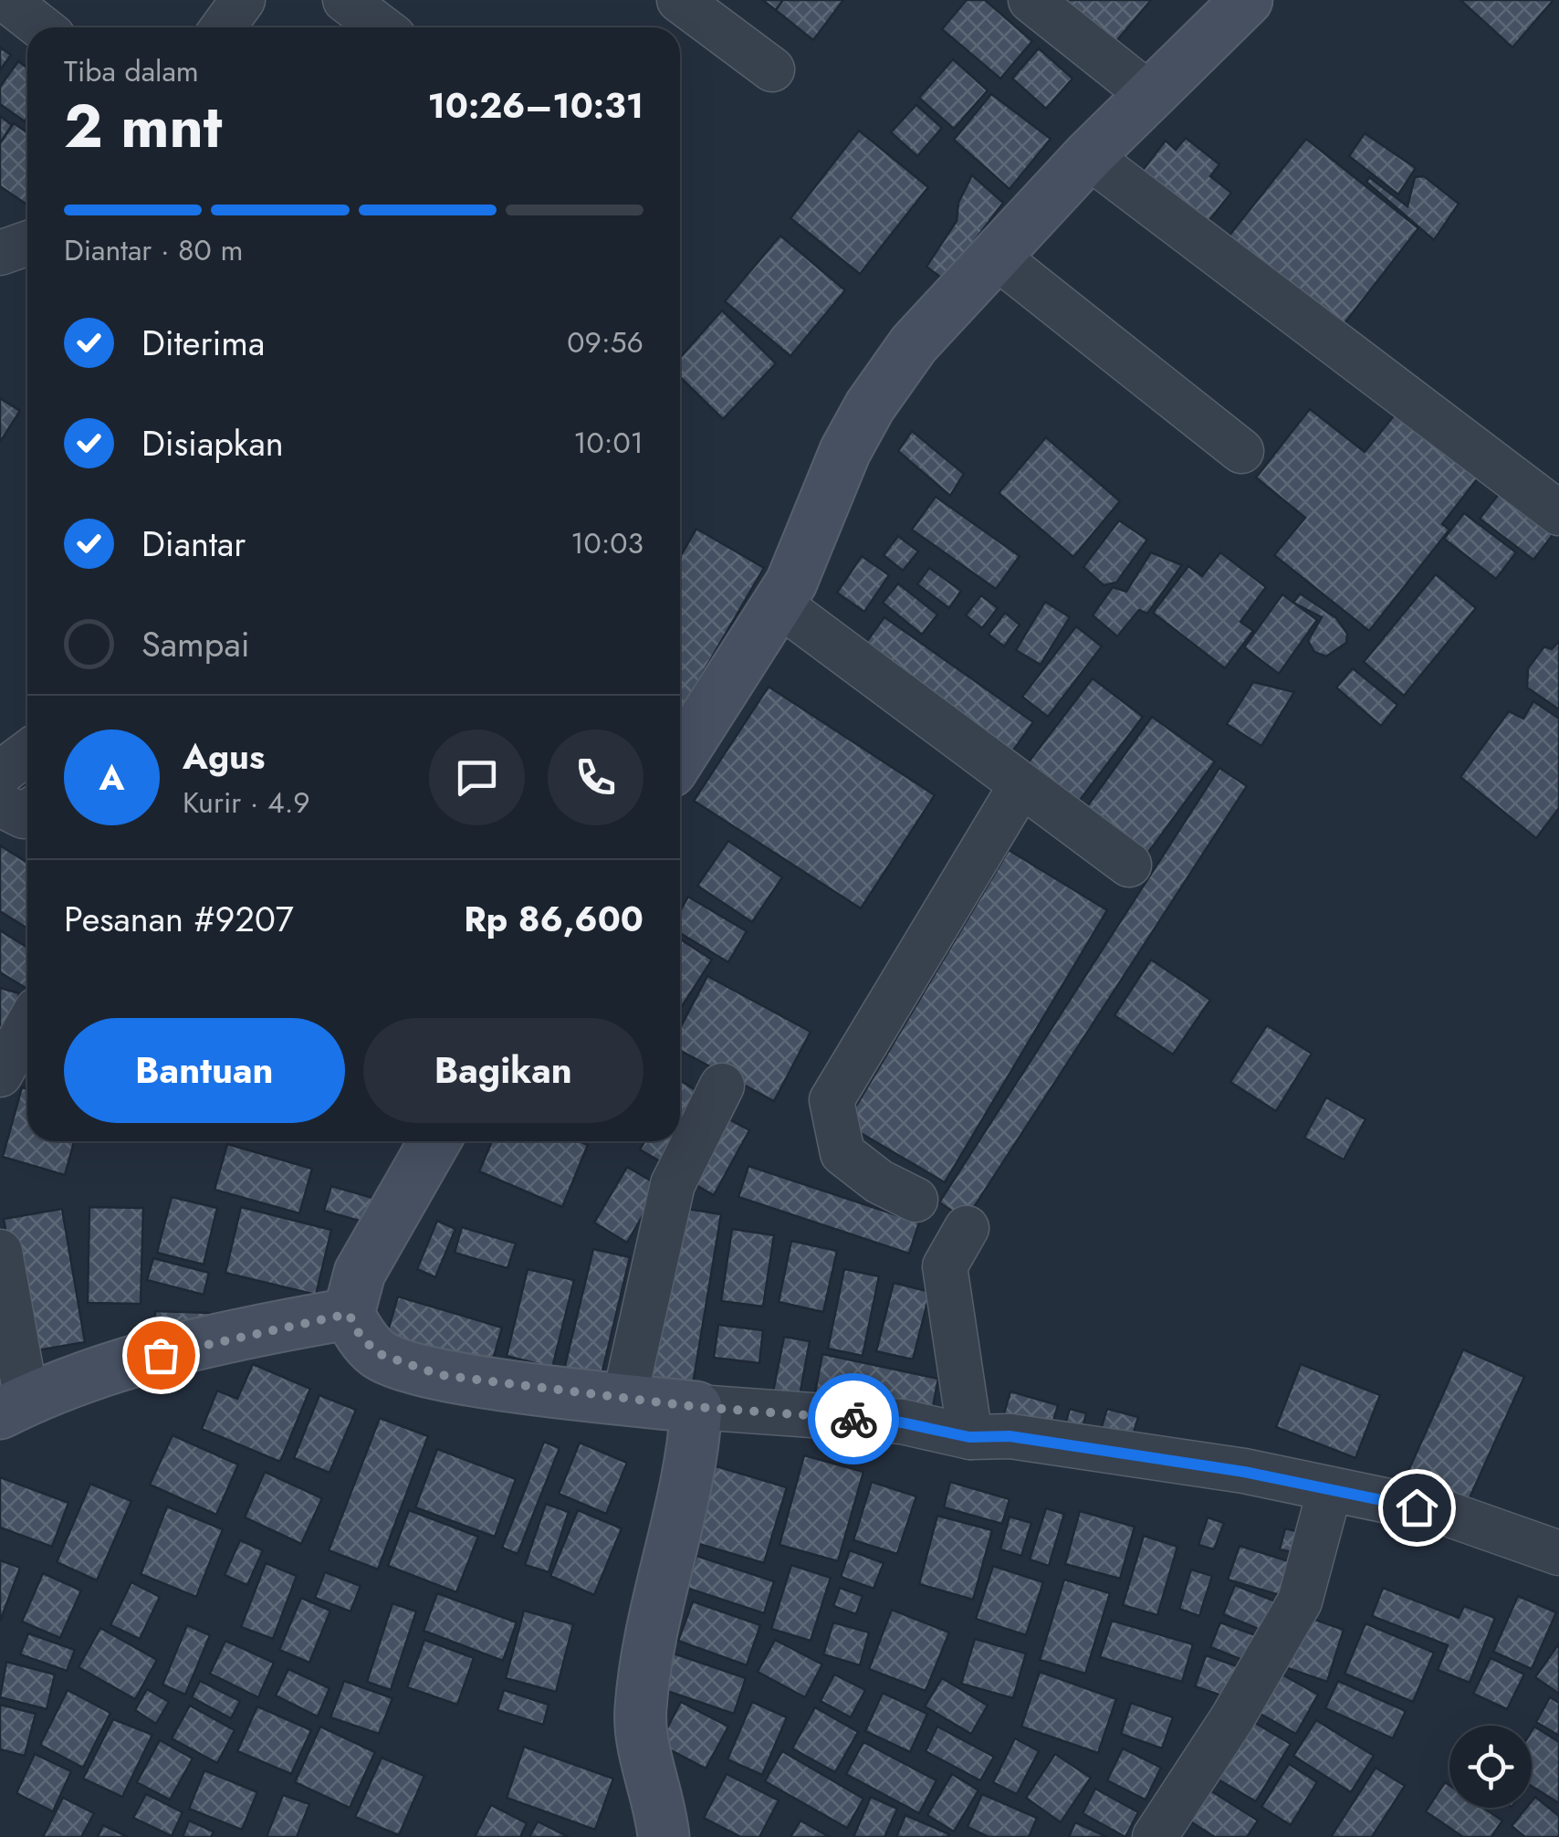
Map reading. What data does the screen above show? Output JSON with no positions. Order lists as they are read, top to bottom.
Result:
{
  "page": {
    "heading": ["2 mnt", "Tiba dalam", "10:26–10:31"],
    "panel": [
      "Agus",
      "Kurir · 4.9",
      "Pesanan #9207",
      "Rp 86,600"
    ],
    "bar": "Diantar · 80 m",
    "list": [
      ["Diterima", "09:56"],
      ["Disiapkan", "10:01"],
      ["Diantar", "10:03"],
      "Sampai"
    ],
    "round": "A",
    "buttons": ["Bantuan", "Bagikan"]
  }
}
